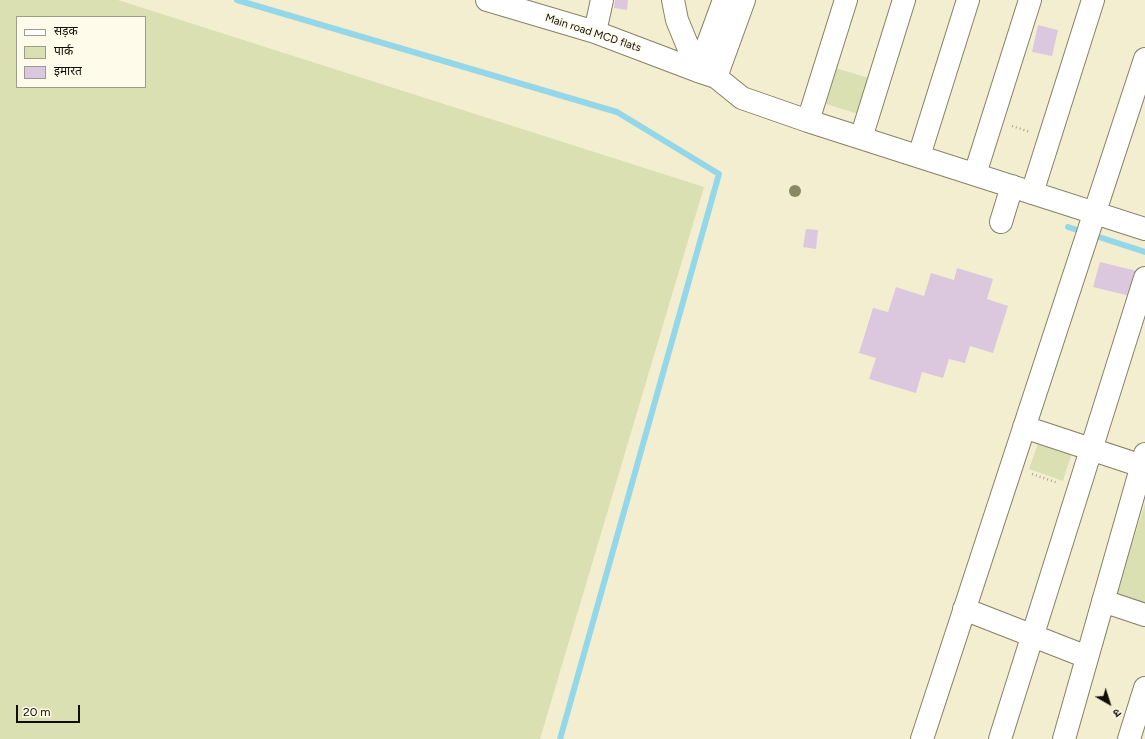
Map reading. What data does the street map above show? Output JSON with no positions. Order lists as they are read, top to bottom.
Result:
{
  "streets": {
    "street": ["Main road MCD flats"]
  },
  "legend": ["सड़क", "पार्क", "इमारत"],
  "scale_bar": "20 m",
  "north": "bottom right"
}
